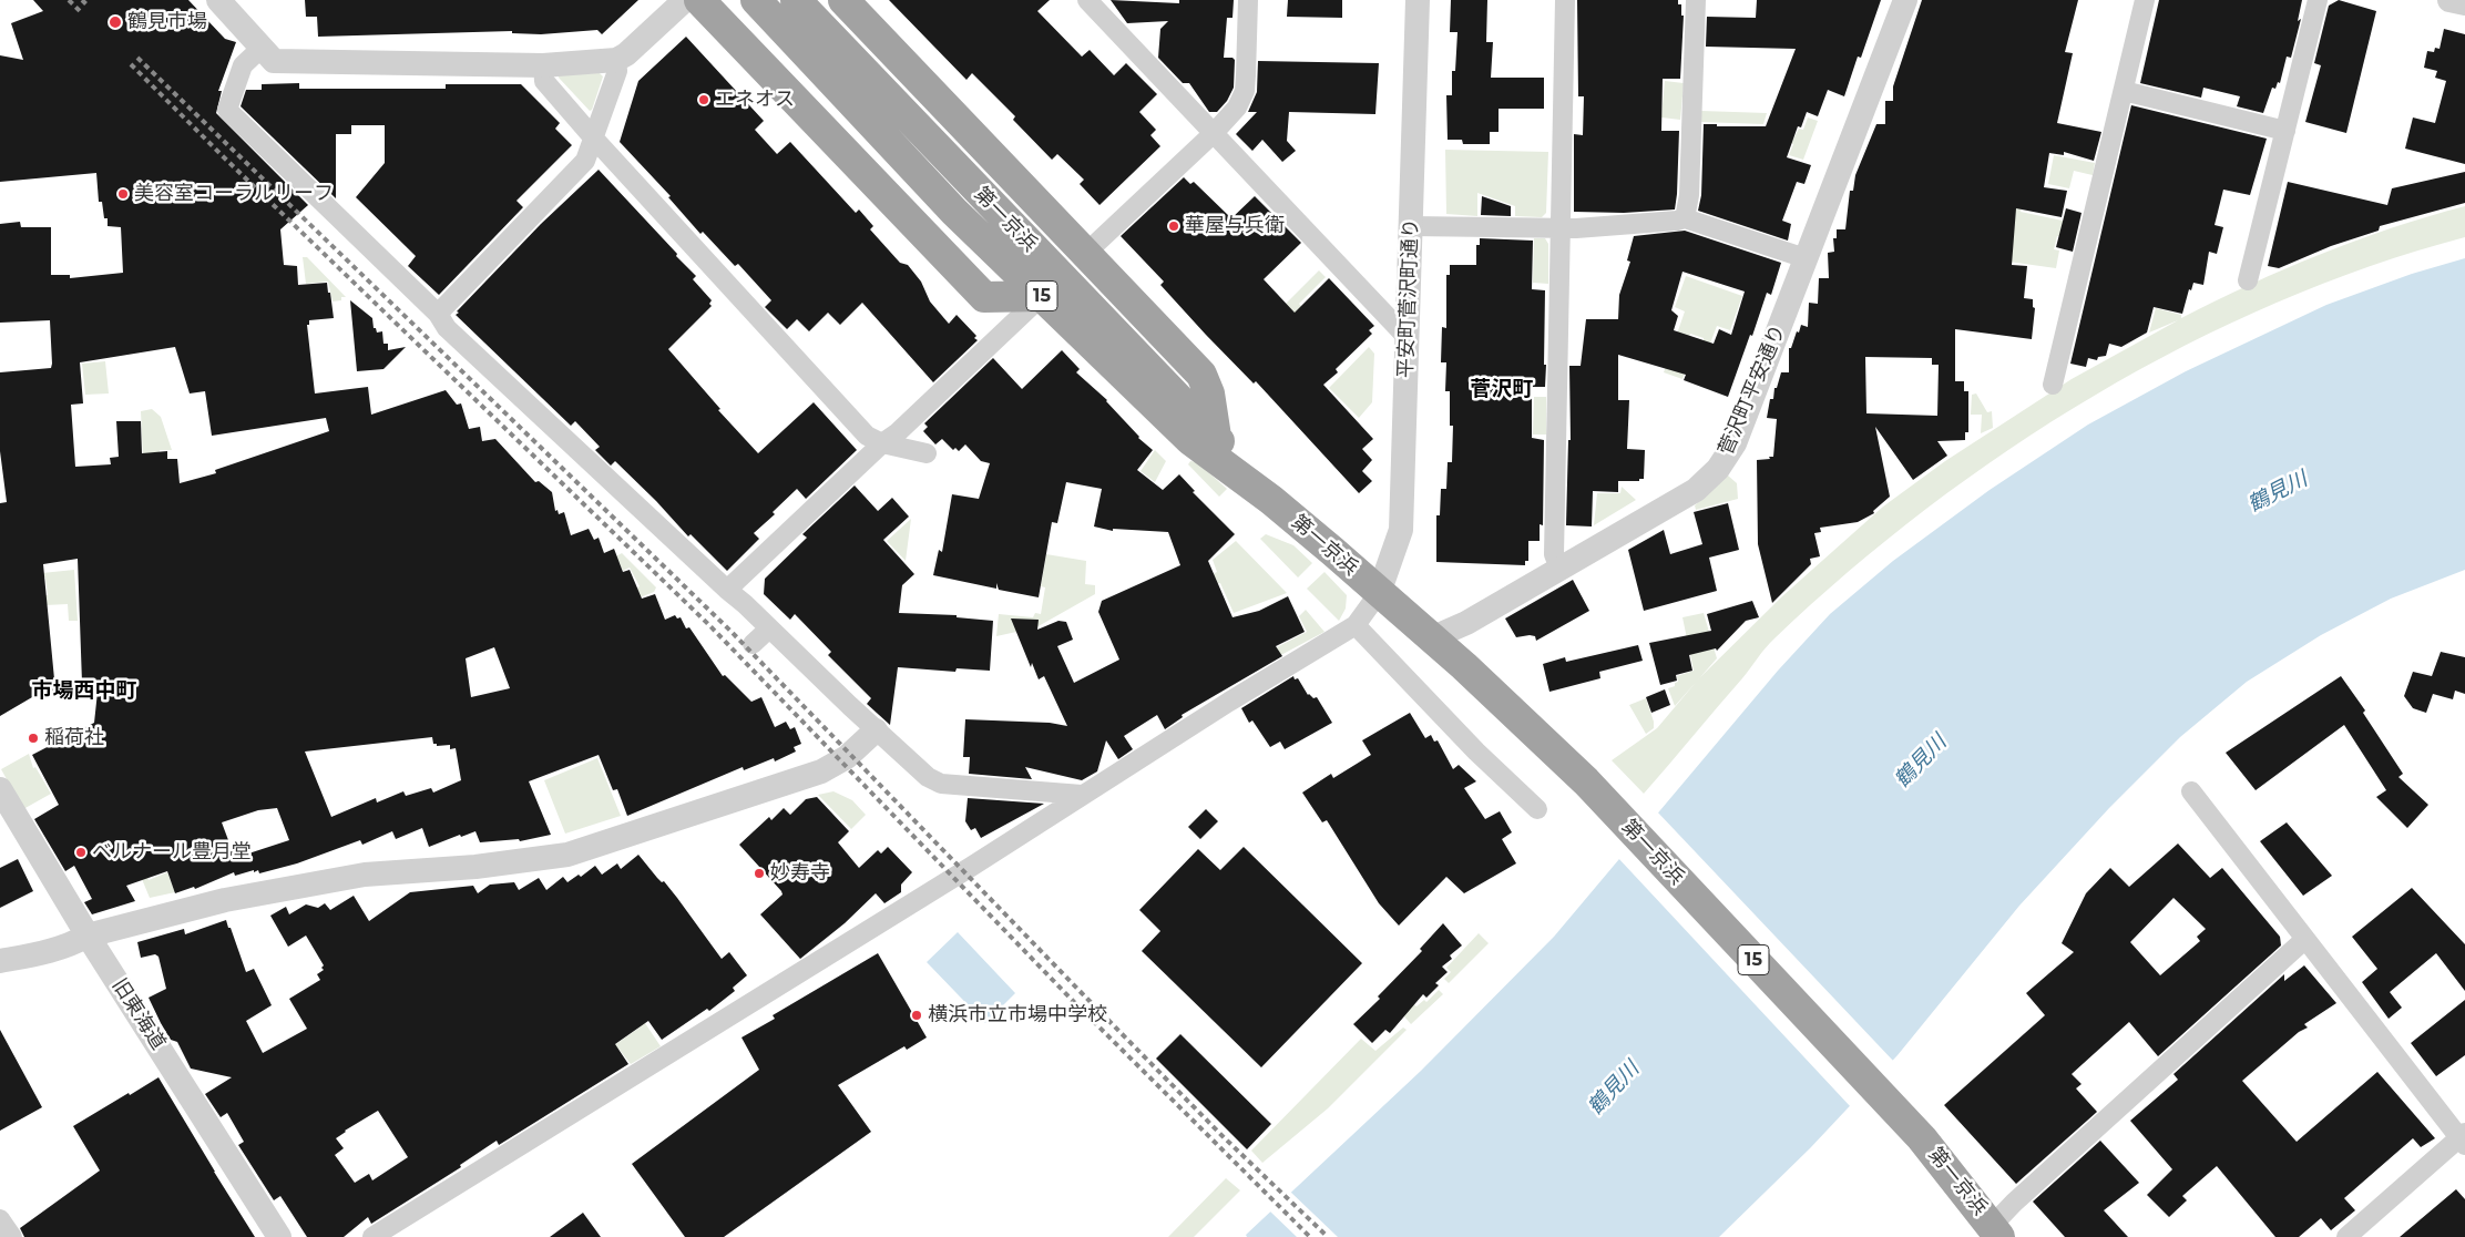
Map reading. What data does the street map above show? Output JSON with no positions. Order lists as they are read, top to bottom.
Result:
{
  "streets": {
    "highway": ["第一京浜", "15"],
    "street": ["平安町菅沢町通り", "菅沢町平安通り", "旧東海道"]
  },
  "crossings": [
    ["第一京浜", "15"],
    ["第一京浜", "平安町菅沢町通り"],
    ["第一京浜", "菅沢町平安通り"]
  ],
  "districts": ["菅沢町", "市場西中町"],
  "water": ["鶴見川"],
  "places": [
    "鶴見市場",
    "エネオス",
    "美容室コーラルリーフ",
    "華屋与兵衛",
    "稲荷社",
    "ベルナール豊月堂",
    "妙寿寺",
    "横浜市立市場中学校"
  ]
}
